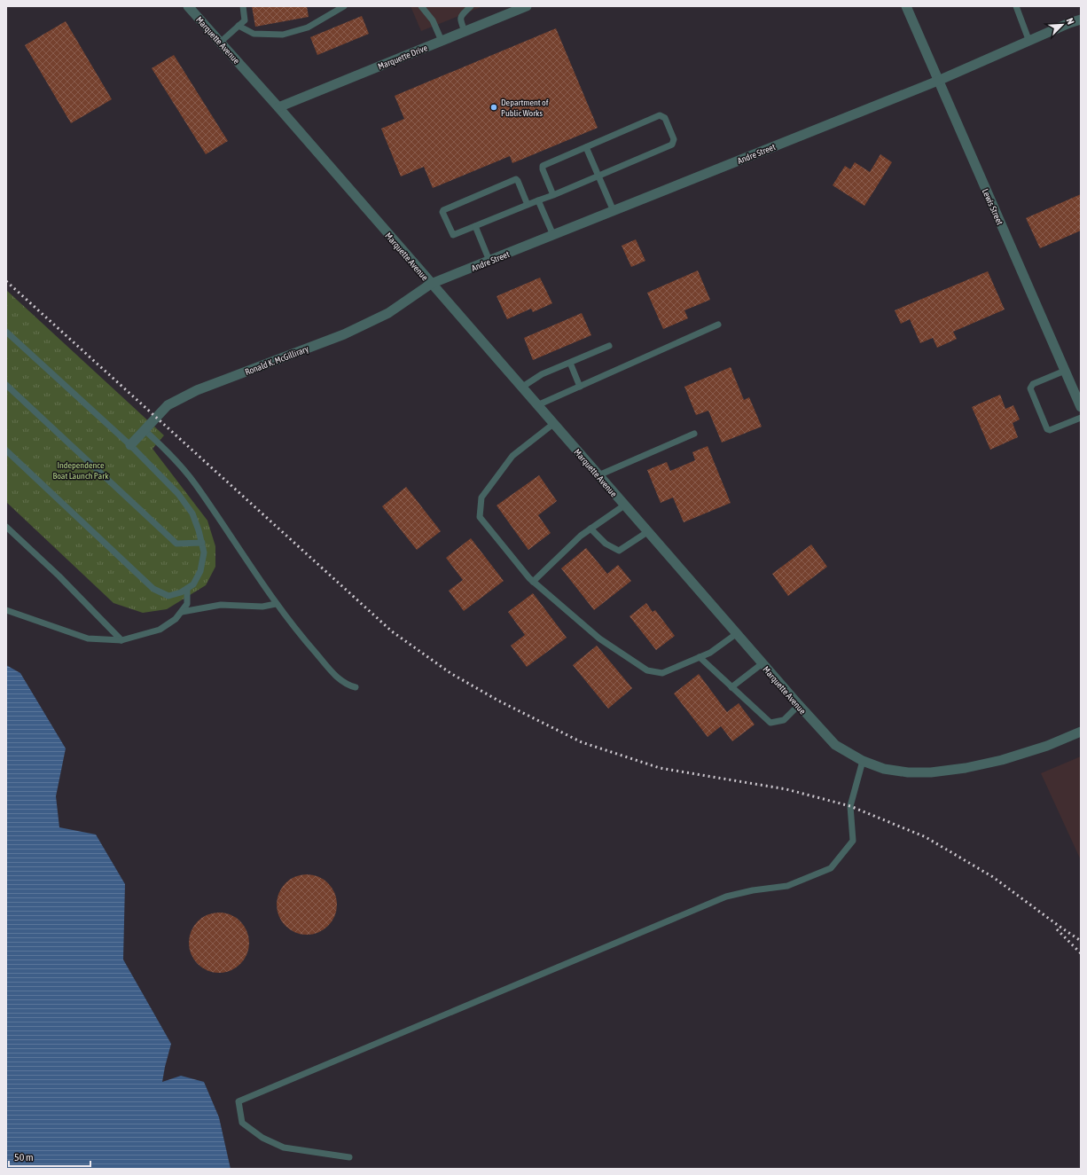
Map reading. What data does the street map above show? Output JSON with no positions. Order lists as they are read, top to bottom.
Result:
{
  "streets": {
    "street": [
      "Marquette Avenue",
      "Marquette Drive",
      "Andre Street",
      "Lewis Street",
      "Ronald K. McGillirary"
    ]
  },
  "crossings": [
    ["Marquette Avenue", "Marquette Drive"],
    ["Marquette Avenue", "Andre Street"],
    ["Marquette Avenue", "Ronald K. McGillirary"],
    ["Andre Street", "Lewis Street"],
    ["Andre Street", "Ronald K. McGillirary"]
  ],
  "parks": ["Independence Boat Launch Park"],
  "places": ["Department of Public Works"],
  "scale_bar": "50 m",
  "north": "top right"
}
